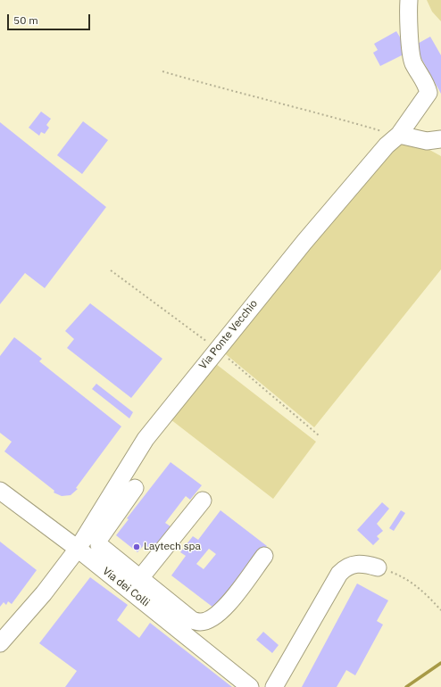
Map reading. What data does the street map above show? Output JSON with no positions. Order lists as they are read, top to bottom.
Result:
{
  "streets": {
    "street": ["Via Ponte Vecchio", "Via dei Colli"]
  },
  "crossings": [
    ["Via Ponte Vecchio", "Via dei Colli"]
  ],
  "places": ["Laytech spa"],
  "scale_bar": "50 m"
}
